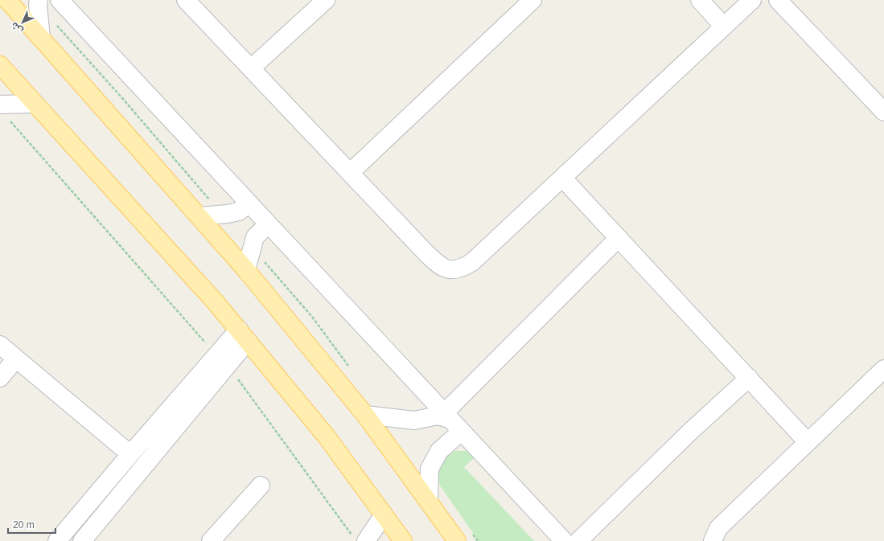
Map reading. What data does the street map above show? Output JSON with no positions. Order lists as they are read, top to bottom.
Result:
{
  "scale_bar": "20 m",
  "north": "bottom left"
}
